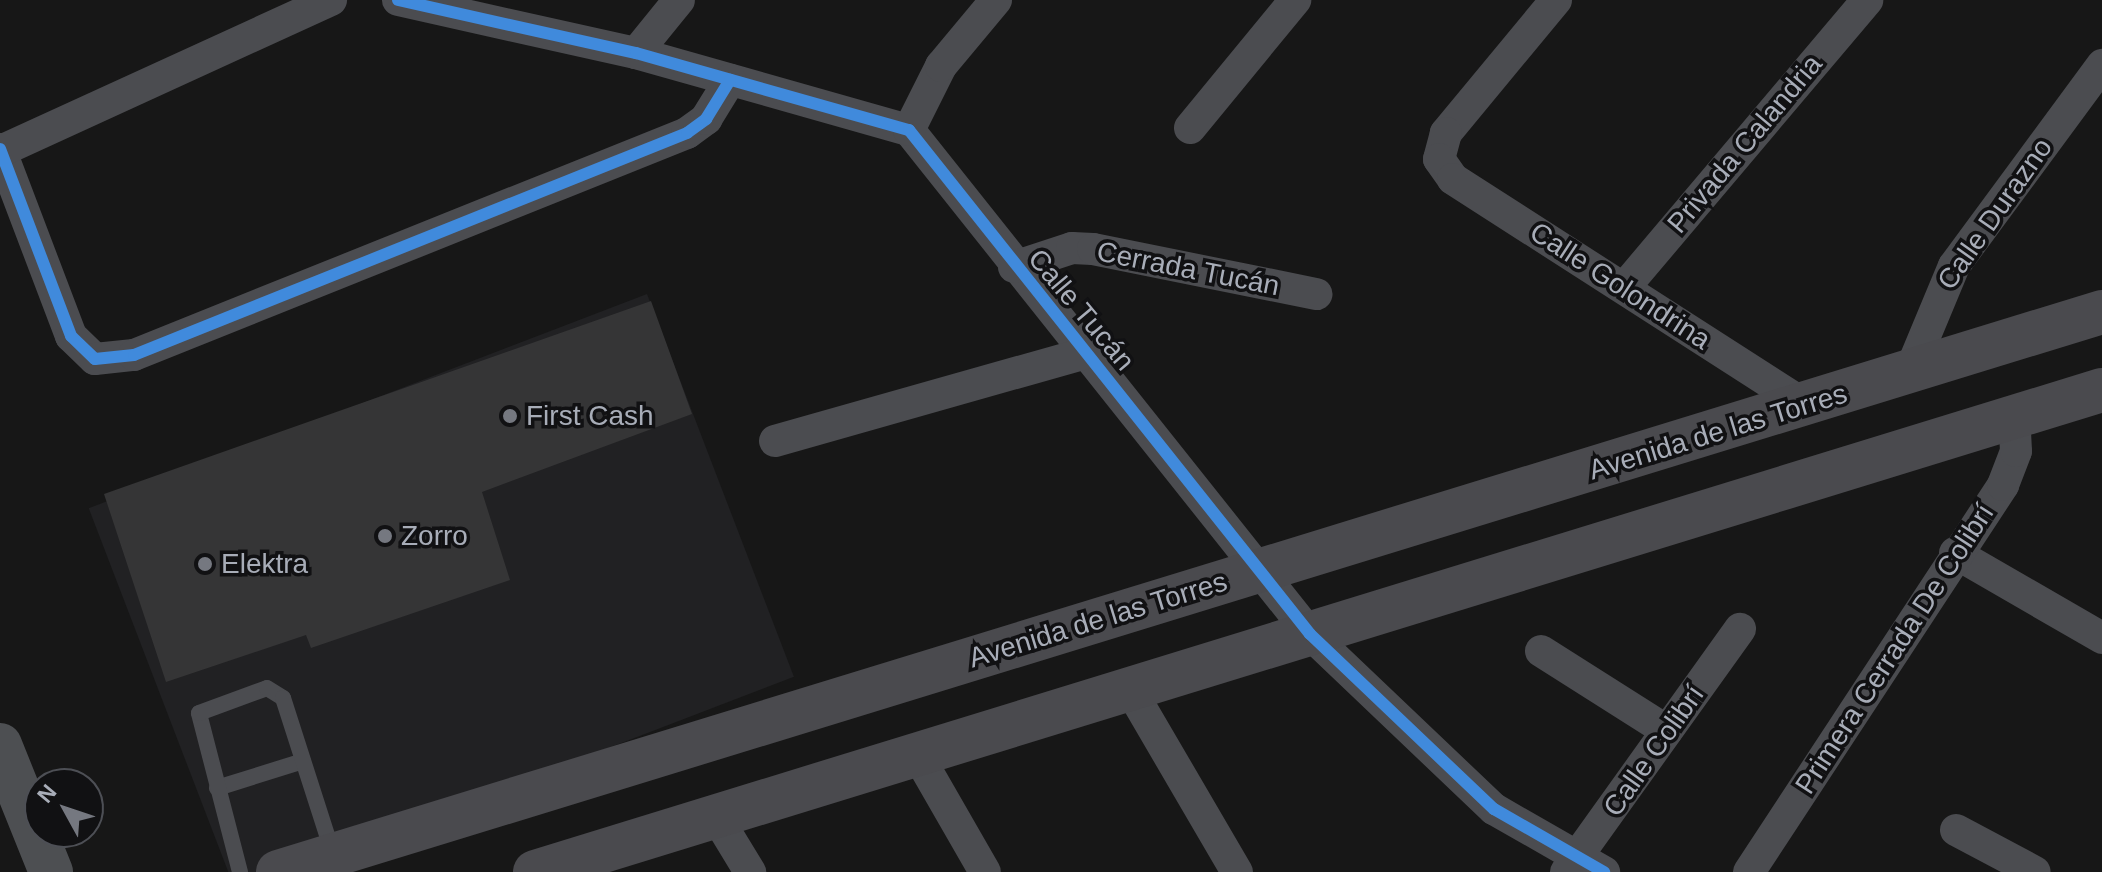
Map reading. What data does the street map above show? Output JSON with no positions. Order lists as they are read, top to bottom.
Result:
{
  "streets": {
    "main road": ["Avenida de las Torres"],
    "street": [
      "Privada Calandria",
      "Calle Durazno",
      "Cerrada Tucán",
      "Calle Golondrina",
      "Calle Tucán",
      "Primera Cerrada De Colibrí",
      "Calle Colibrí"
    ]
  },
  "crossings": [
    ["Privada Calandria", "Calle Golondrina"],
    ["Calle Durazno", "Avenida de las Torres"],
    ["Cerrada Tucán", "Calle Tucán"],
    ["Calle Golondrina", "Avenida de las Torres"],
    ["Calle Tucán", "Avenida de las Torres"],
    ["Calle Tucán", "Calle Colibrí"]
  ],
  "places": ["First Cash", "Zorro", "Elektra"],
  "north": "top left"
}
